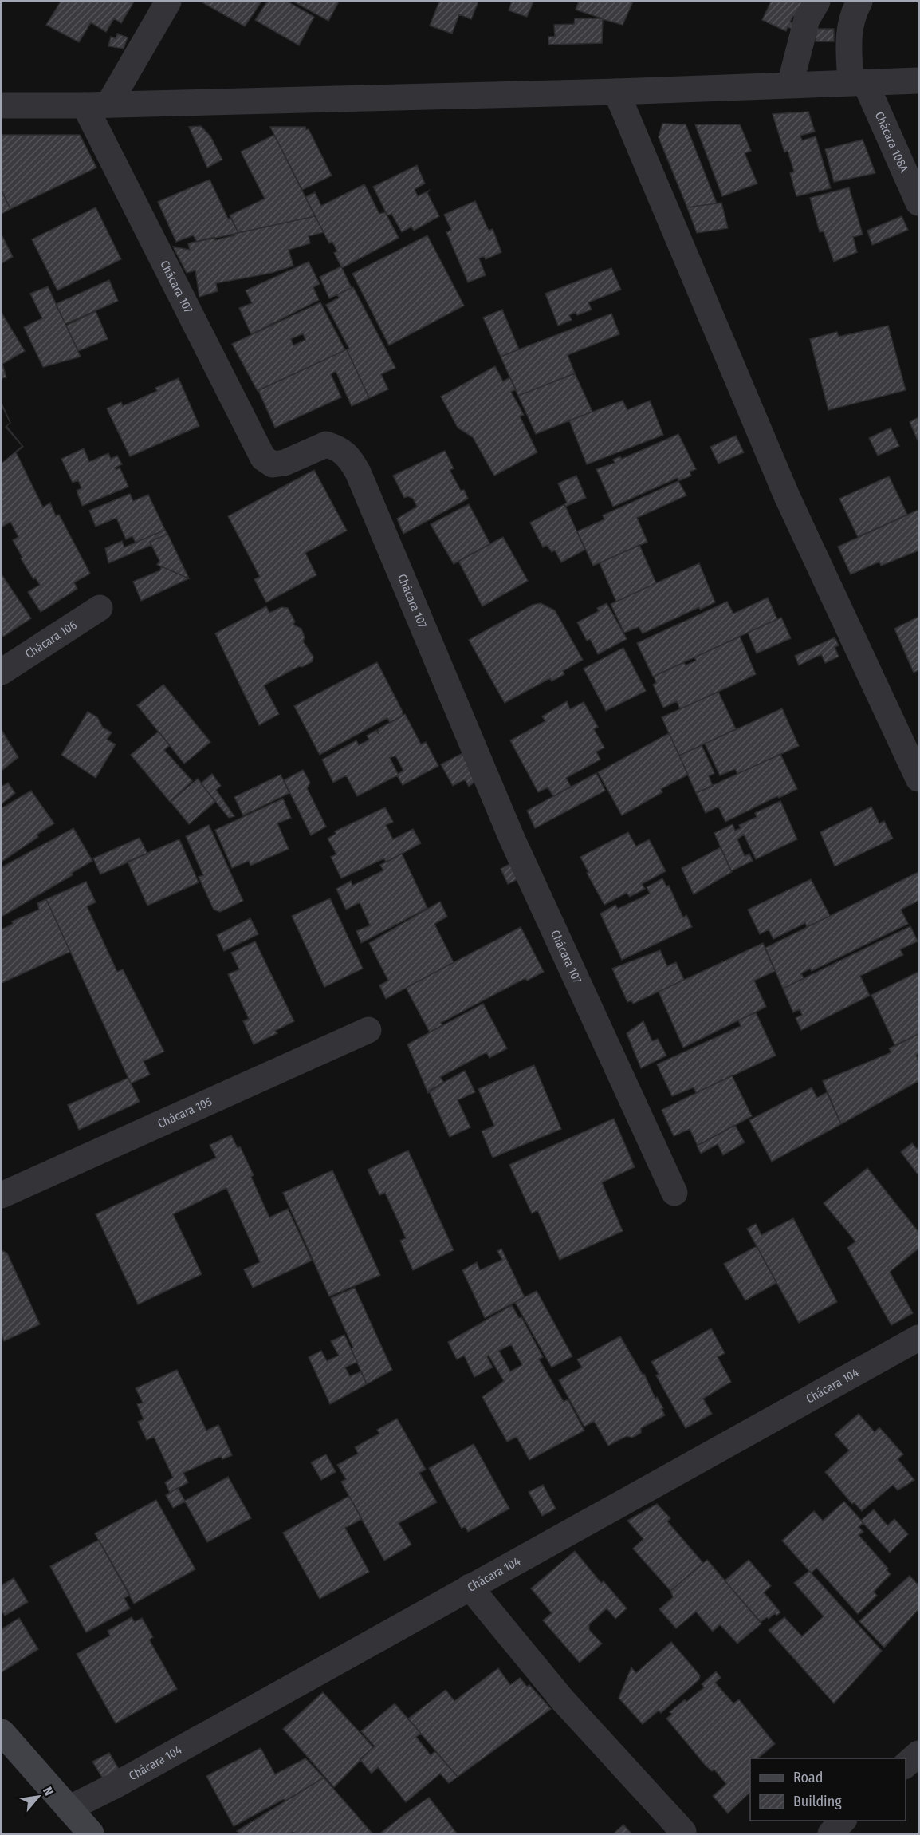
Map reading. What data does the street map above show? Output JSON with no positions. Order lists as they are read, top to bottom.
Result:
{
  "streets": {
    "street": [
      "Chácara 108A",
      "Chácara 107",
      "Chácara 106",
      "Chácara 105",
      "Chácara 104"
    ]
  },
  "legend": ["Road", "Building"],
  "north": "top right"
}
